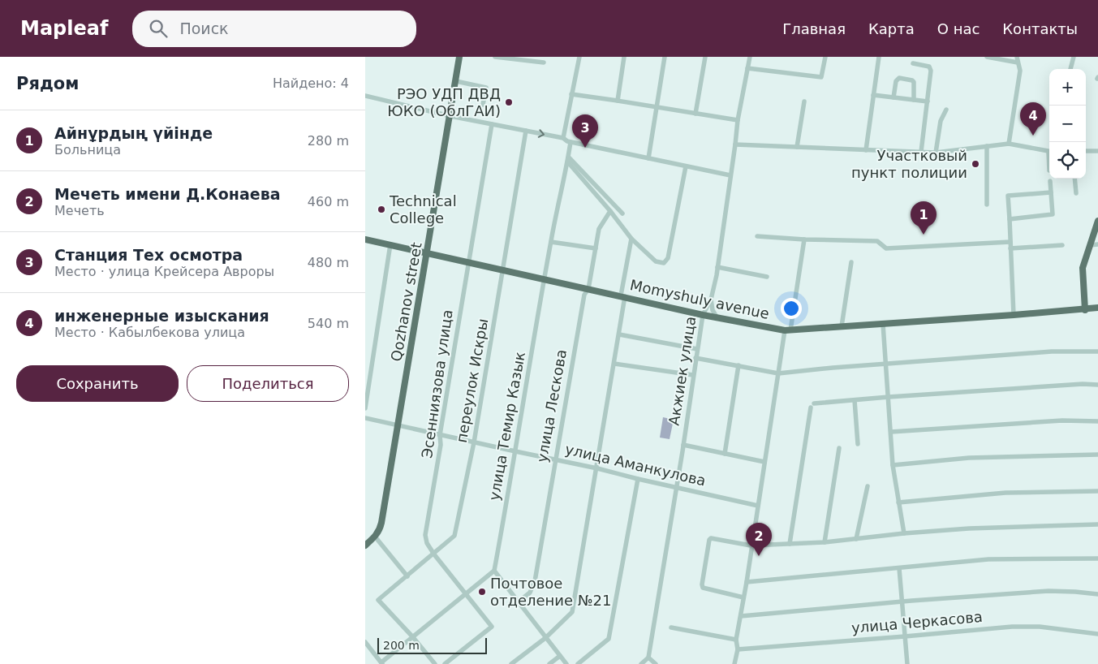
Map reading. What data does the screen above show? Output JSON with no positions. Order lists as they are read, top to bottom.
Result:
{
  "streets": {
    "main road": ["Momyshuly avenue", "Qozhanov street"],
    "street": [
      "Акжиек улица",
      "переулок Искры",
      "Эсенниязова улица",
      "улица Лескова",
      "улица Темир Казык",
      "улица Аманкулова",
      "улица Черкасова"
    ]
  },
  "crossings": [
    ["Momyshuly avenue", "Qozhanov street"],
    ["Momyshuly avenue", "Акжиек улица"],
    ["Momyshuly avenue", "переулок Искры"],
    ["Momyshuly avenue", "Эсенниязова улица"],
    ["Momyshuly avenue", "улица Лескова"],
    ["Momyshuly avenue", "улица Темир Казык"],
    ["Qozhanov street", "улица Аманкулова"],
    ["Акжиек улица", "улица Аманкулова"],
    ["переулок Искры", "Эсенниязова улица"],
    ["переулок Искры", "улица Аманкулова"],
    ["Эсенниязова улица", "улица Аманкулова"],
    ["улица Лескова", "улица Аманкулова"],
    ["улица Темир Казык", "улица Аманкулова"]
  ],
  "places": [
    "РЭО УДП ДВД ЮКО (ОблГАИ)",
    "Участковый пункт полиции",
    "Technical College",
    "Почтовое отделение №21"
  ],
  "scale_bar": "200 m",
  "page": {
    "header": "Mapleaf",
    "search": "Поиск",
    "nav": [
      "Главная",
      "Карта",
      "О нас",
      "Контакты"
    ],
    "heading": ["Рядом", "Найдено: 4"],
    "map_buttons": ["+", "−"],
    "pins": [
      "4",
      "3",
      "1",
      "2"
    ],
    "list": [
      {
        "mark": "1",
        "name": "Айнұрдың үйінде",
        "note": "Больница",
        "value": "280 m"
      },
      {
        "mark": "2",
        "name": "Мечеть имени Д.Конаева",
        "note": "Мечеть",
        "value": "460 m"
      },
      {
        "mark": "3",
        "name": "Станция Тех осмотра",
        "note": "Место · улица Крейсера Авроры",
        "value": "480 m"
      },
      {
        "mark": "4",
        "name": "инженерные изыскания",
        "note": "Место · Кабылбекова улица",
        "value": "540 m"
      }
    ],
    "buttons": ["Сохранить", "Поделиться"],
    "scale": "200 m"
  }
}
